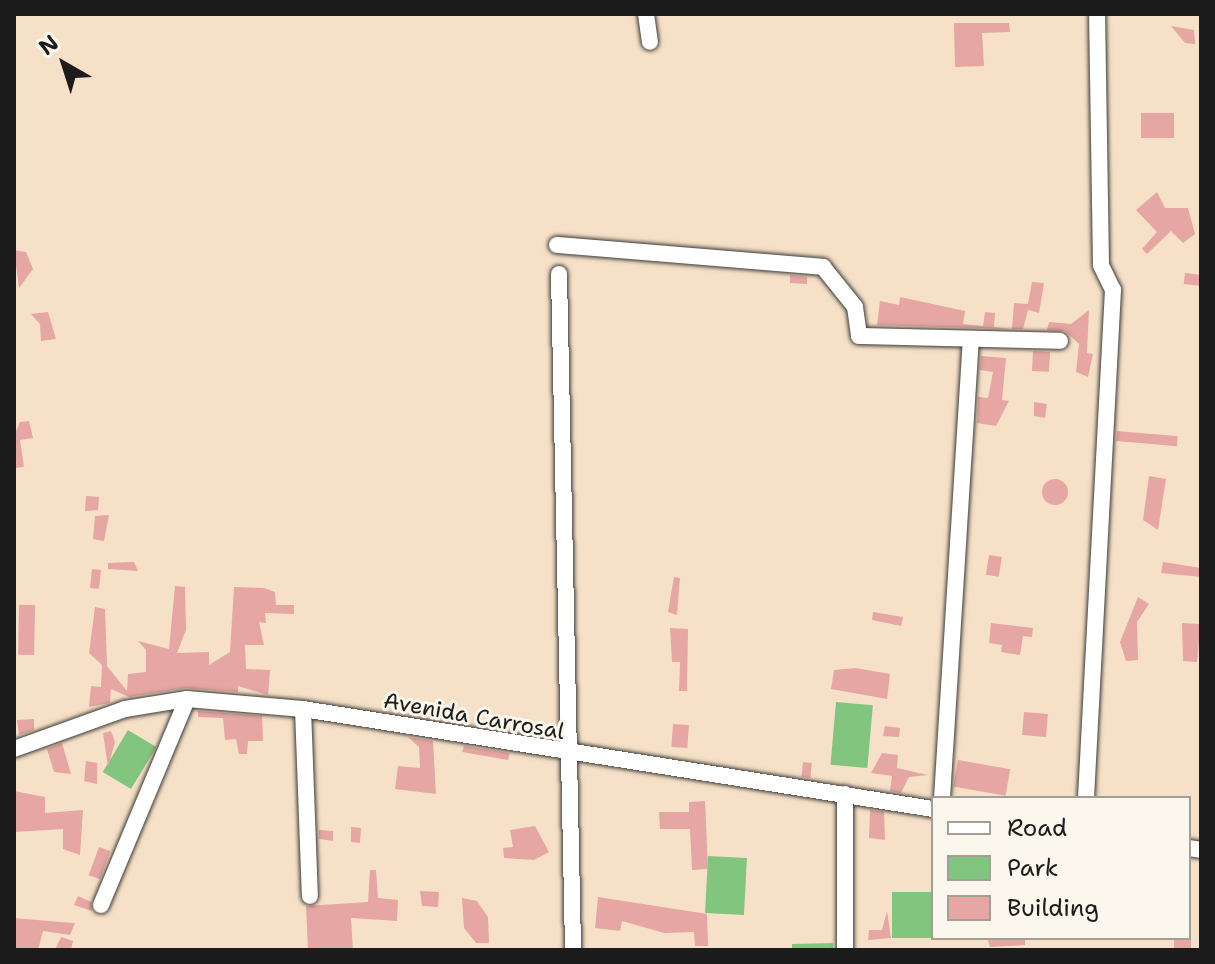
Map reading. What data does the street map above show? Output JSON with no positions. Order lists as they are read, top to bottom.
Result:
{
  "streets": {
    "street": ["Avenida Carrosal"]
  },
  "legend": ["Road", "Park", "Building"],
  "north": "top left"
}
